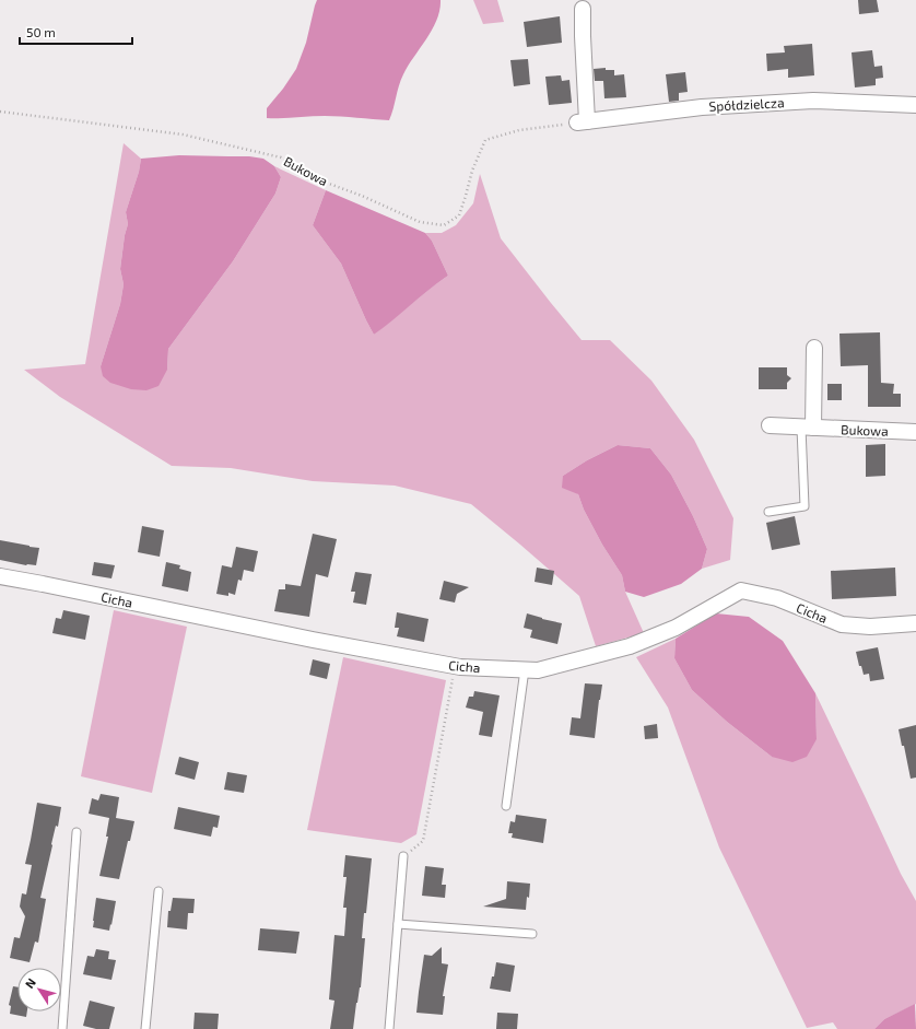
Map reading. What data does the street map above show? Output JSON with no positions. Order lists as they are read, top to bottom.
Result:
{
  "streets": {
    "street": ["Spółdzielcza", "Bukowa", "Cicha"]
  },
  "crossings": [
    ["Spółdzielcza", "Bukowa"]
  ],
  "scale_bar": "50 m",
  "north": "top left"
}
